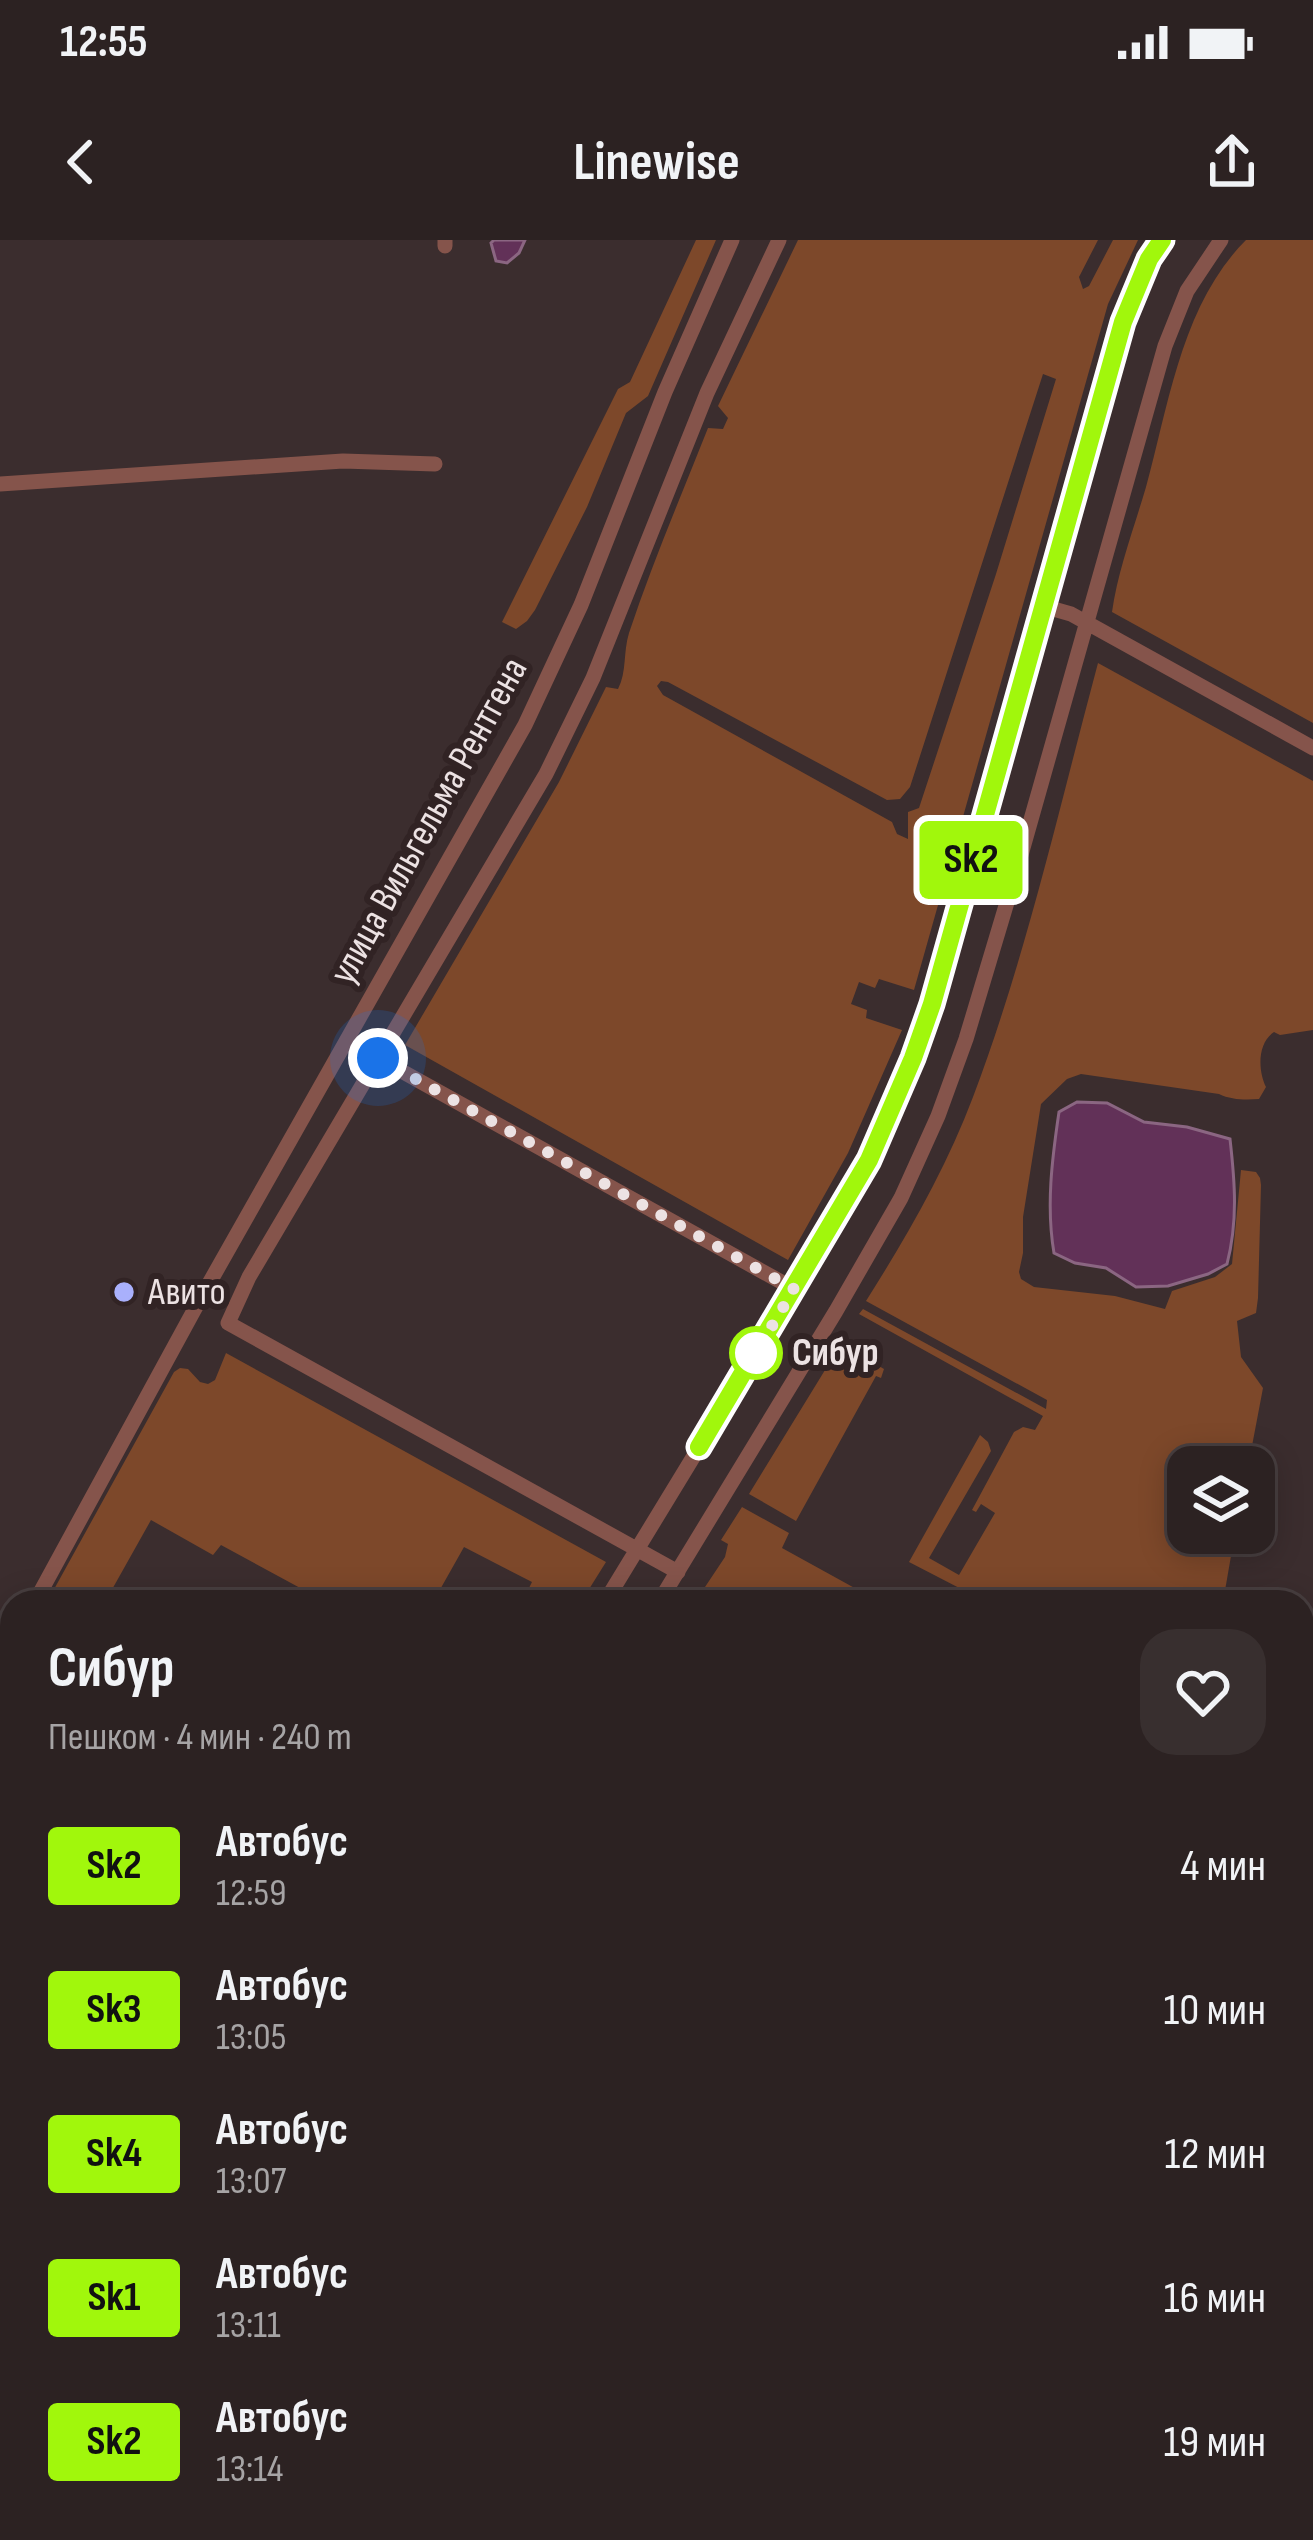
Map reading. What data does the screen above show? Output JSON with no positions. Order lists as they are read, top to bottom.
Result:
{
  "streets": {
    "street": ["улица Вильгельма Рентгена"]
  },
  "places": ["Авито", "Сибур"],
  "lines": ["bus line Sk2"],
  "page": {
    "status": "12:55",
    "header": "Linewise",
    "on_map": "Sk2",
    "heading": ["Сибур", "Пешком · 4 мин · 240 m"],
    "list": [
      {
        "mark": "Sk2",
        "name": "Автобус",
        "note": "12:59",
        "value": "4 мин"
      },
      {
        "mark": "Sk3",
        "name": "Автобус",
        "note": "13:05",
        "value": "10 мин"
      },
      {
        "mark": "Sk4",
        "name": "Автобус",
        "note": "13:07",
        "value": "12 мин"
      },
      {
        "mark": "Sk1",
        "name": "Автобус",
        "note": "13:11",
        "value": "16 мин"
      },
      {
        "mark": "Sk2",
        "name": "Автобус",
        "note": "13:14",
        "value": "19 мин"
      }
    ]
  }
}
